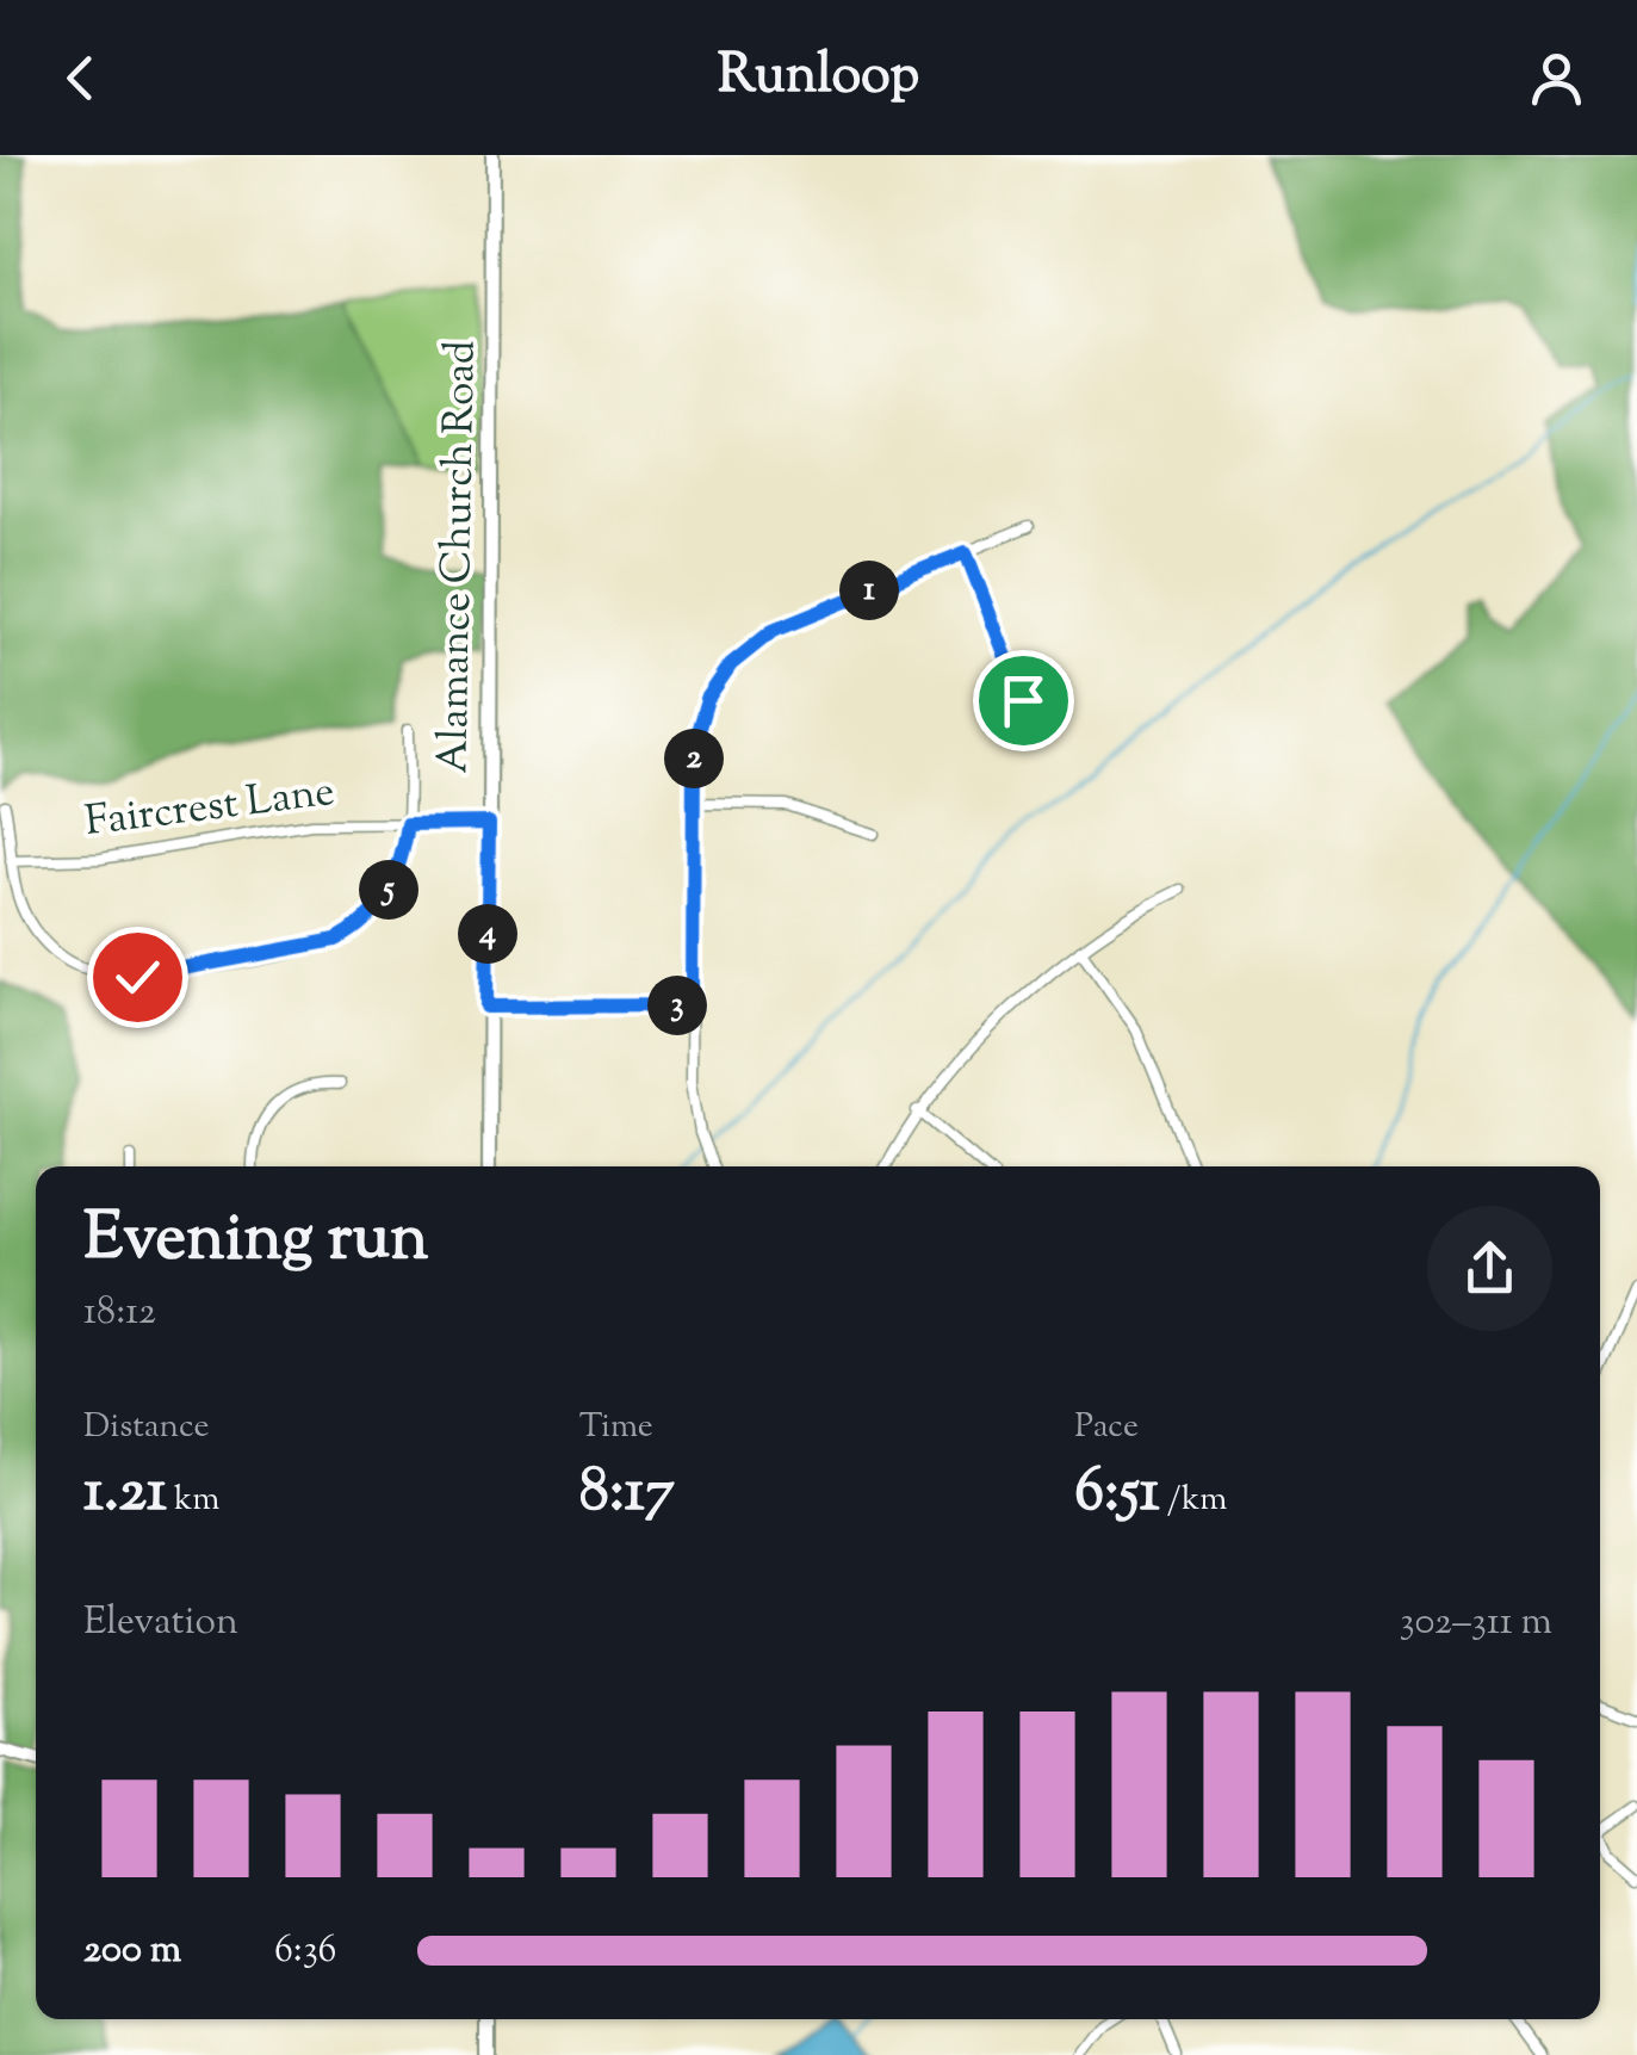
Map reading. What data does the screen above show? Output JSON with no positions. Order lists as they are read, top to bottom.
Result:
{
  "streets": {
    "main road": ["Alamance Church Road"],
    "street": ["Faircrest Lane"]
  },
  "crossings": [
    ["Alamance Church Road", "Faircrest Lane"]
  ],
  "page": {
    "header": "Runloop",
    "pins": [
      "1",
      "2",
      "5",
      "4",
      "3"
    ],
    "heading": ["Evening run", "18:12"],
    "stats": [
      ["Distance", "1.21 km"],
      ["Time", "8:17"],
      ["Pace", "6:51 /km"]
    ],
    "chart": ["Elevation", "302–311 m"],
    "list": [
      {
        "name": "200 m",
        "note": "6:36"
      }
    ]
  }
}
